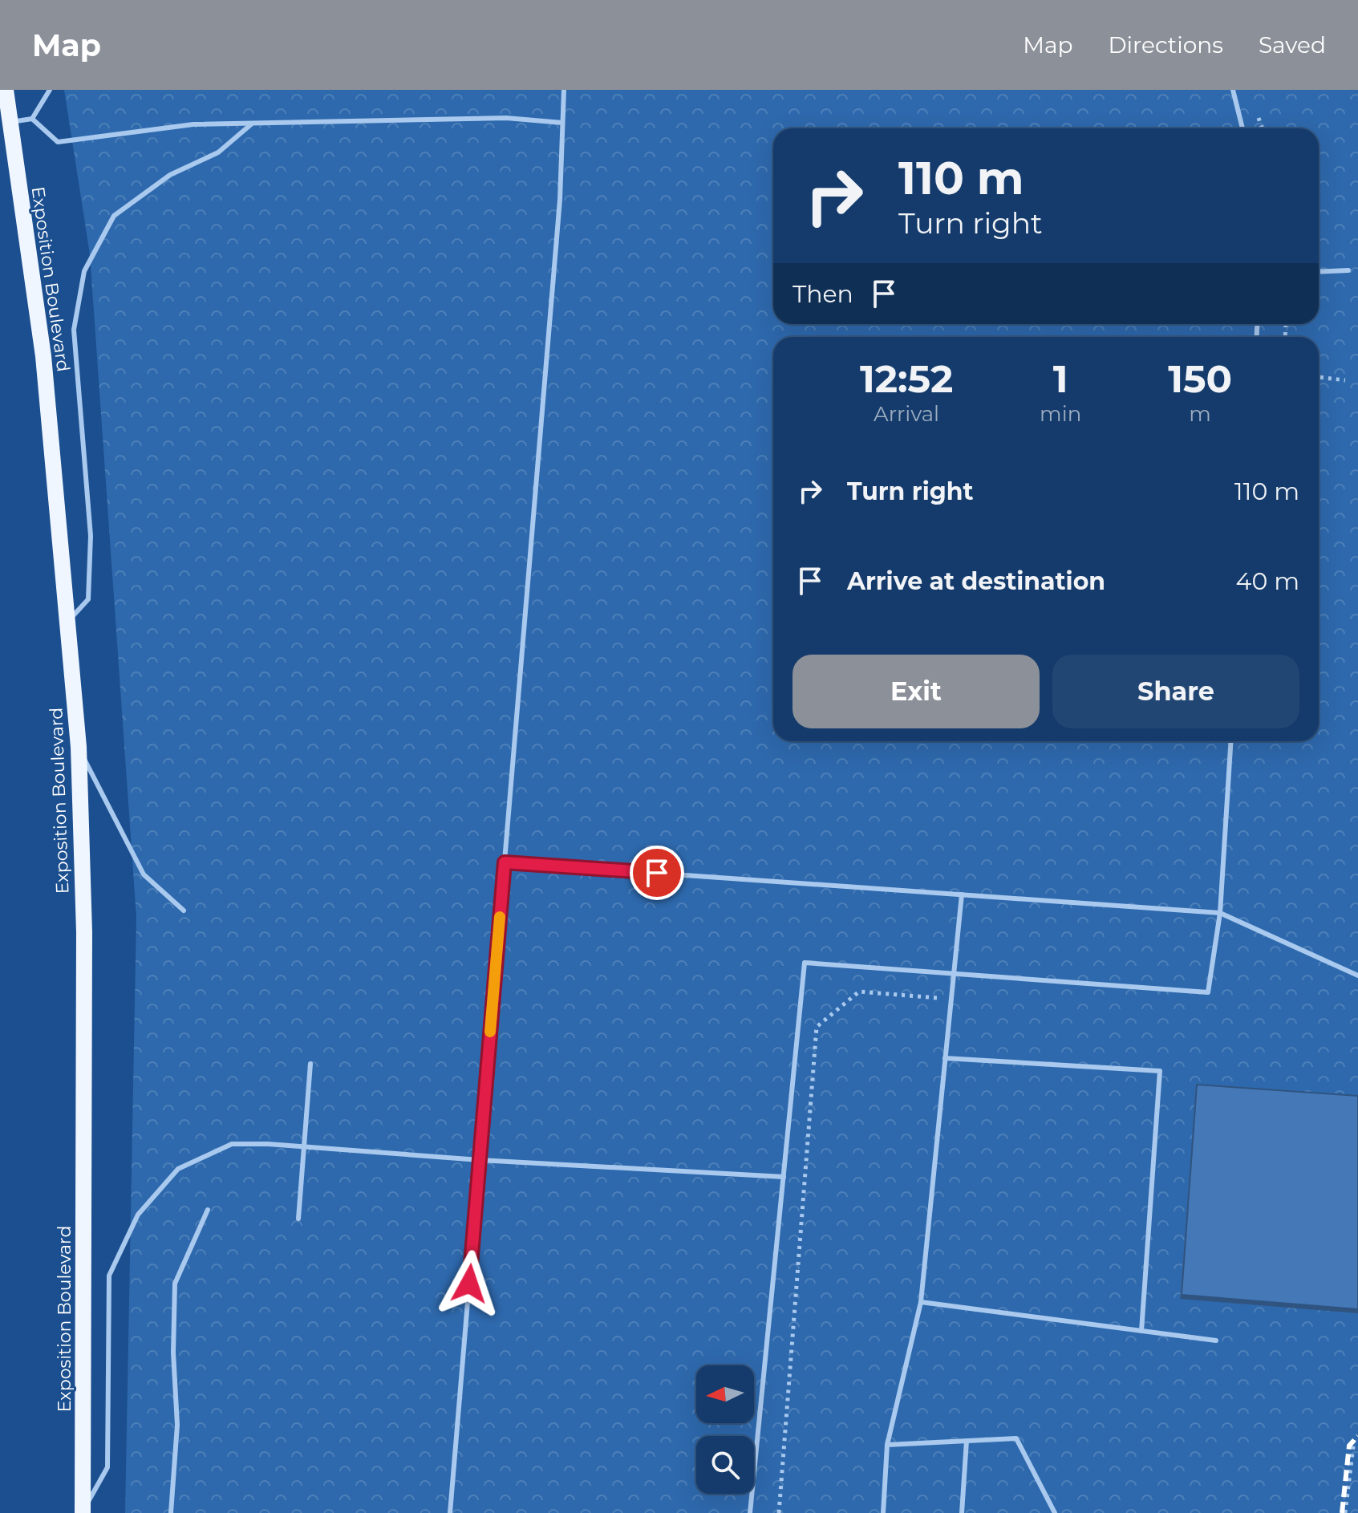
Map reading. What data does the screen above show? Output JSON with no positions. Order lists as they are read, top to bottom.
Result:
{
  "streets": {
    "main road": ["Exposition Boulevard"]
  },
  "north": "left",
  "page": {
    "header": "Map",
    "nav": ["Map", "Directions", "Saved"],
    "turn": ["110 m", "Turn right"],
    "then": "Then",
    "eta": [
      "12:52",
      "Arrival",
      "1",
      "min",
      "150",
      "m"
    ],
    "list": [
      {
        "name": "Turn right",
        "value": "110 m"
      },
      {
        "name": "Arrive at destination",
        "value": "40 m"
      }
    ],
    "buttons": ["Exit", "Share"]
  }
}
